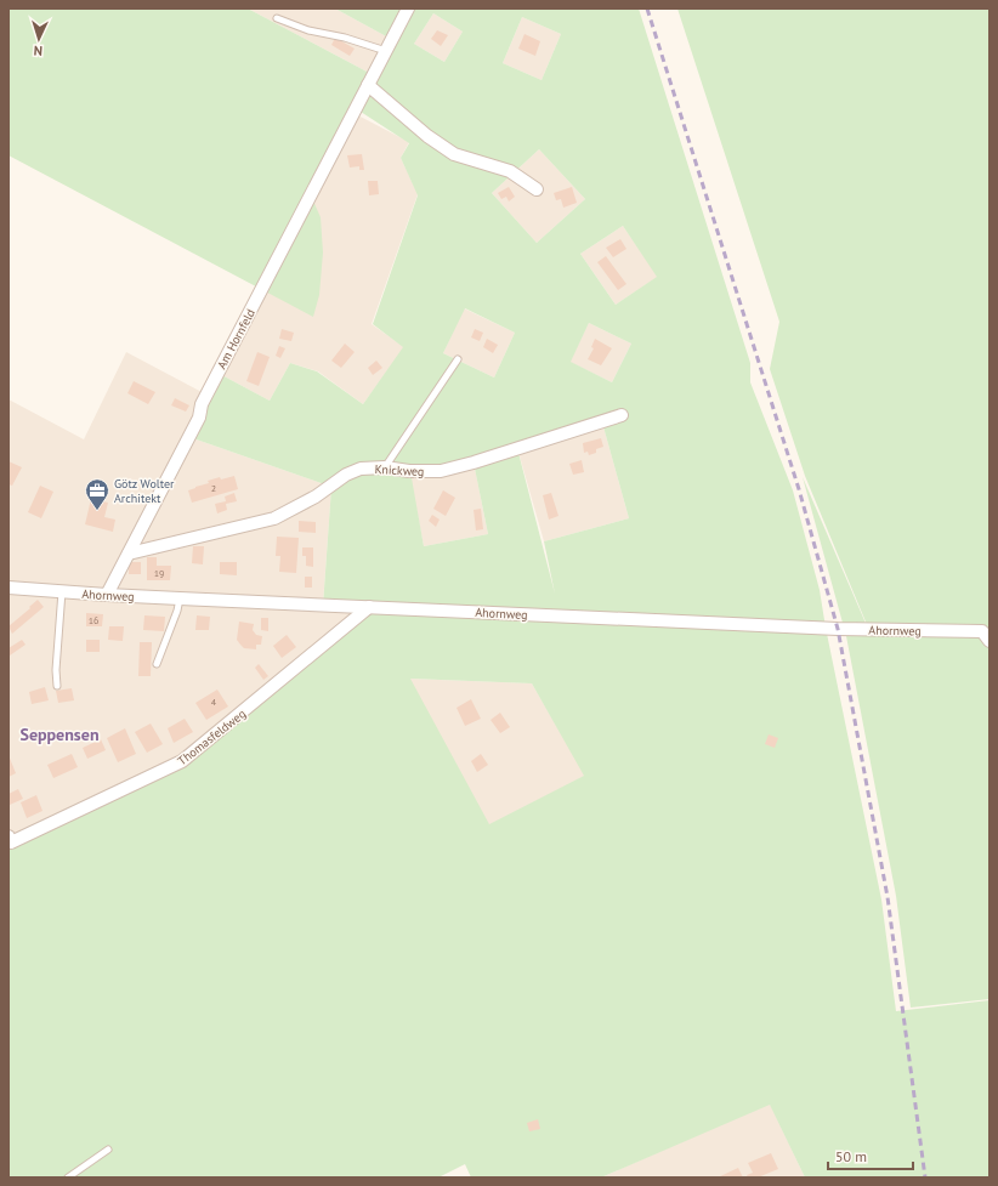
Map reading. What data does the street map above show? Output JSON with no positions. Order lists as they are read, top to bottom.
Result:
{
  "streets": {
    "street": [
      "Am Hornfeld",
      "Knickweg",
      "Ahornweg",
      "Thomasfeldweg"
    ]
  },
  "crossings": [
    ["Am Hornfeld", "Knickweg"],
    ["Am Hornfeld", "Ahornweg"],
    ["Ahornweg", "Thomasfeldweg"]
  ],
  "districts": ["Seppensen"],
  "places": {
    "office": ["Götz Wolter Architekt"]
  },
  "house_numbers": [
    "2",
    "19",
    "16",
    "4"
  ],
  "scale_bar": "50 m",
  "north": "bottom"
}
